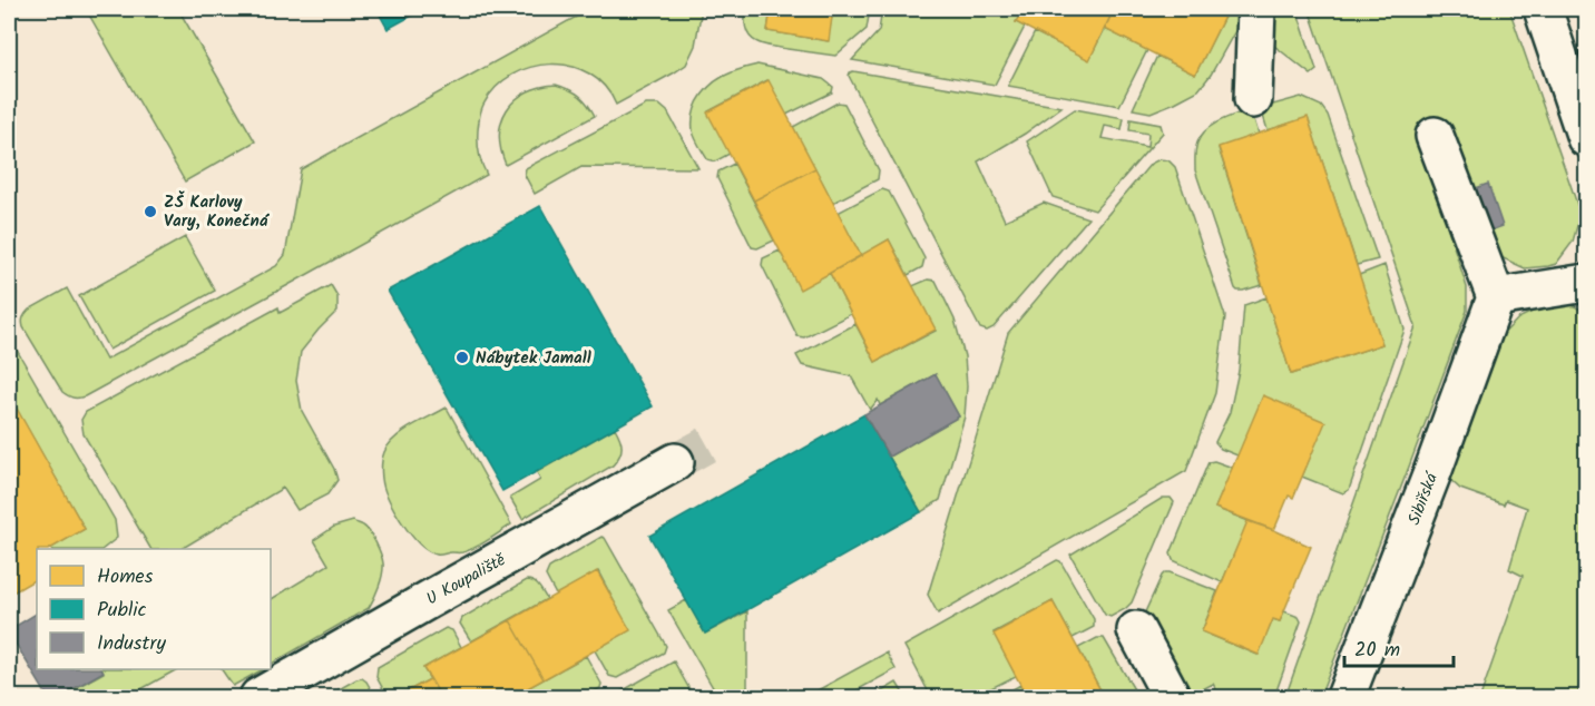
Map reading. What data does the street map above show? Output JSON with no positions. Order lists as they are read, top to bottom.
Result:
{
  "streets": {
    "street": ["Sibiřská", "U Koupaliště"]
  },
  "places": ["ZŠ Karlovy Vary, Konečná", "Nábytek Jamall"],
  "legend": ["Homes", "Public", "Industry"],
  "scale_bar": "20 m"
}
